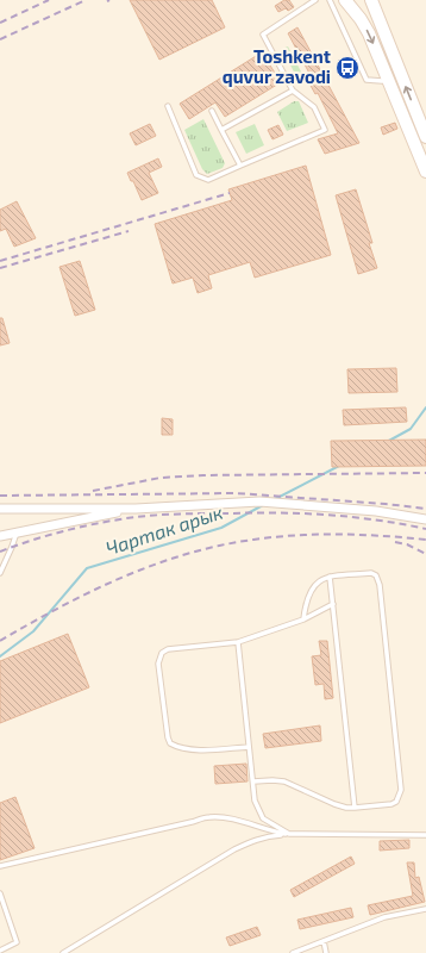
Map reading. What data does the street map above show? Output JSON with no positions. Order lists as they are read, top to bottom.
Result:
{
  "water": ["Чартак арык"],
  "places": {
    "bus stop": ["Toshkent quvur zavodi"]
  }
}
